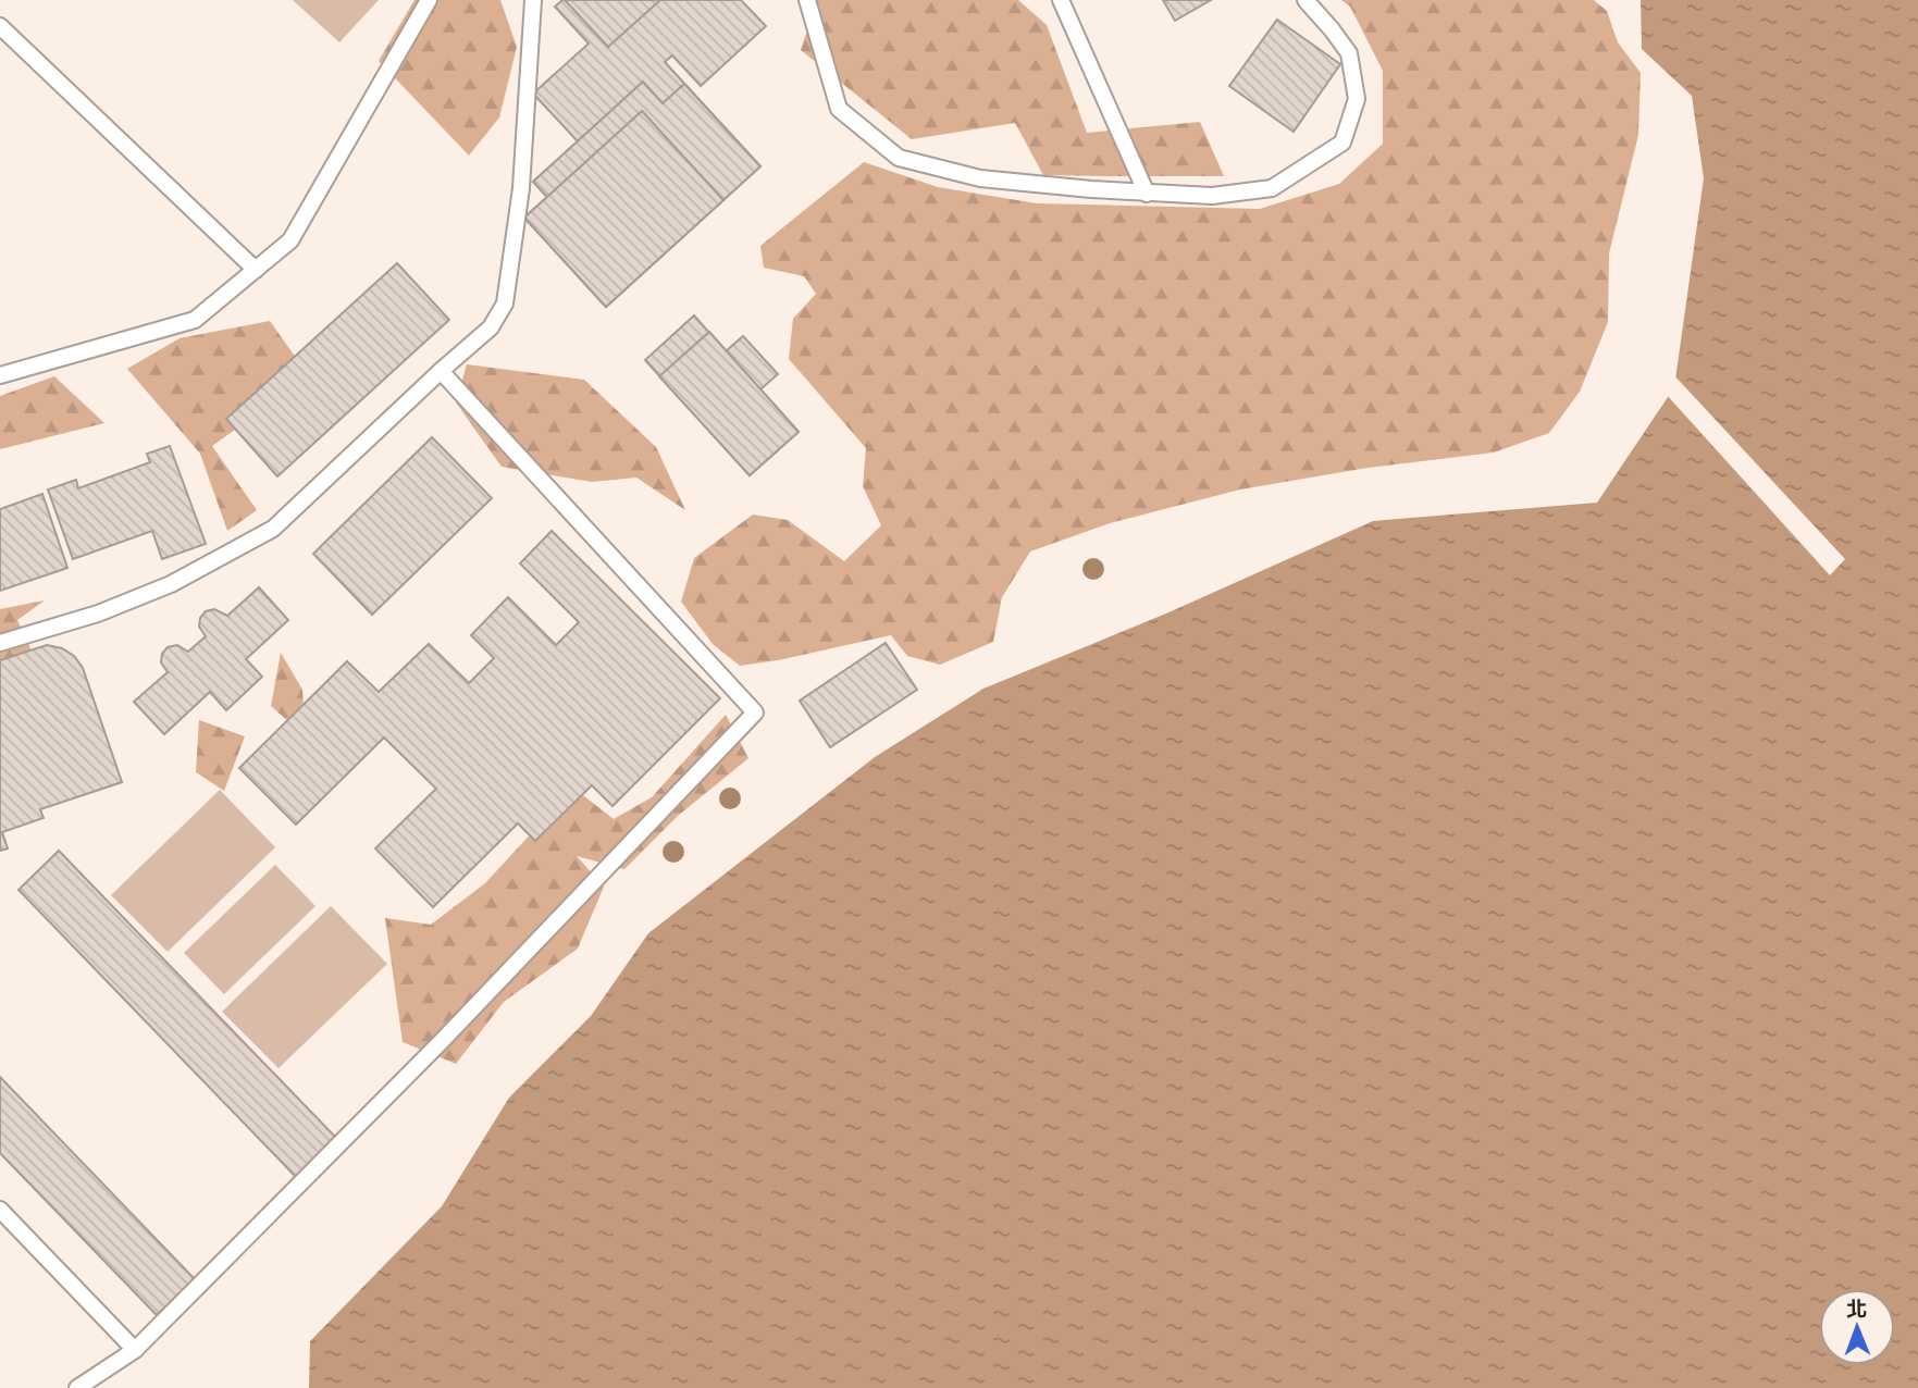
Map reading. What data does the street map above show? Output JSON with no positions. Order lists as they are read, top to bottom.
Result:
{
  "north": "top"
}
